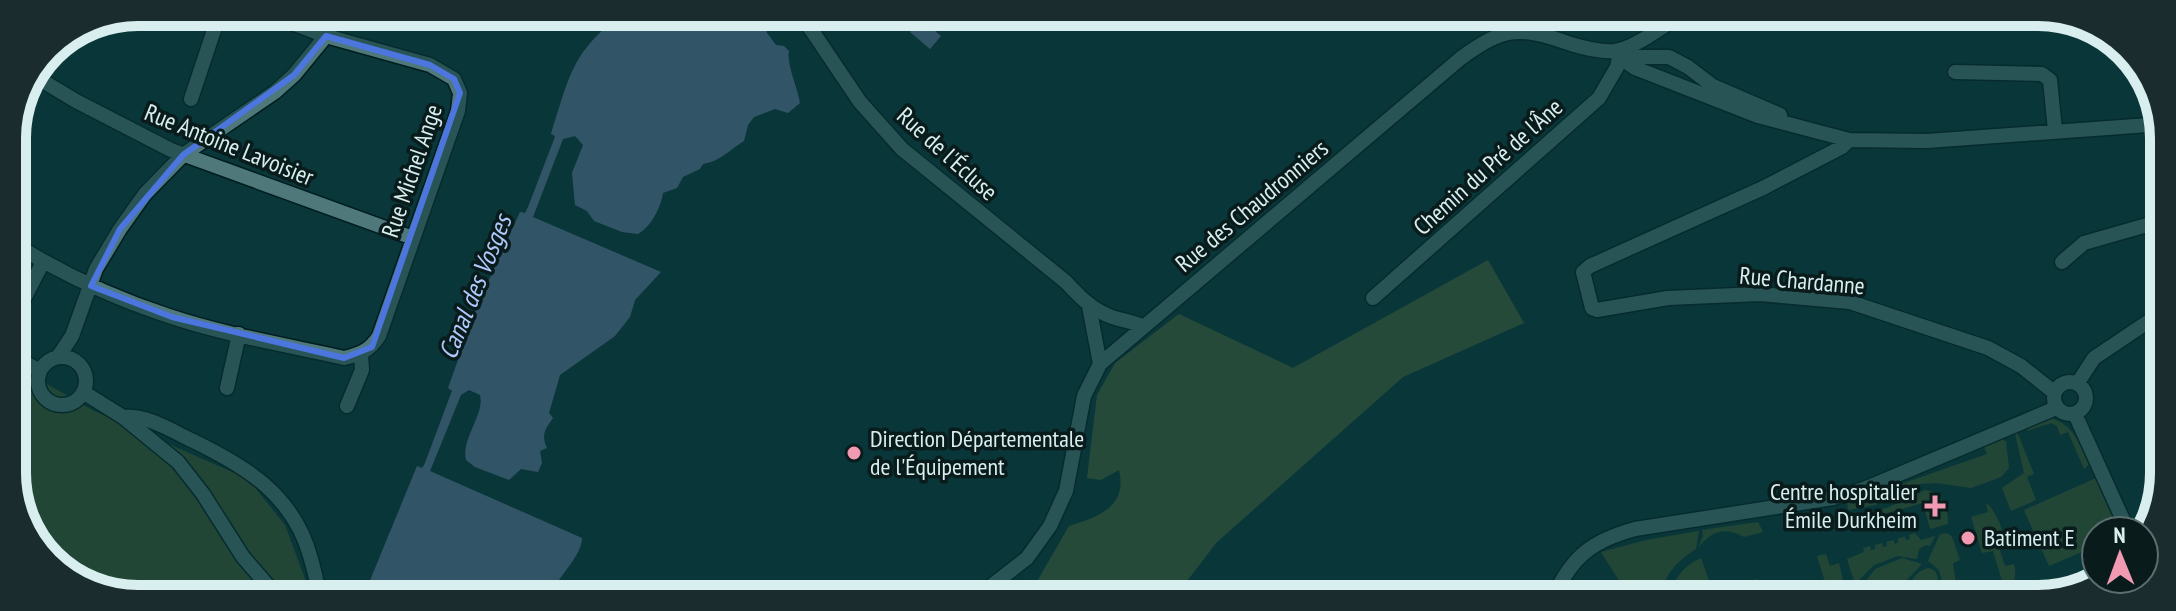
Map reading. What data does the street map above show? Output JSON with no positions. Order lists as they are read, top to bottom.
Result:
{
  "streets": {
    "street": [
      "Rue Antoine Lavoisier",
      "Rue de l'Écluse",
      "Chemin du Pré de l'Âne",
      "Rue Michel Ange",
      "Rue des Chaudronniers",
      "Rue Chardanne"
    ]
  },
  "crossings": [
    ["Rue Antoine Lavoisier", "Rue Michel Ange"],
    ["Rue de l'Écluse", "Rue des Chaudronniers"],
    ["Chemin du Pré de l'Âne", "Rue des Chaudronniers"]
  ],
  "water": ["Canal des Vosges"],
  "places": {
    "other": ["Direction Départementale de l'Équipement", "Batiment E"],
    "health": ["Centre hospitalier Émile Durkheim"]
  },
  "north": "top"
}
